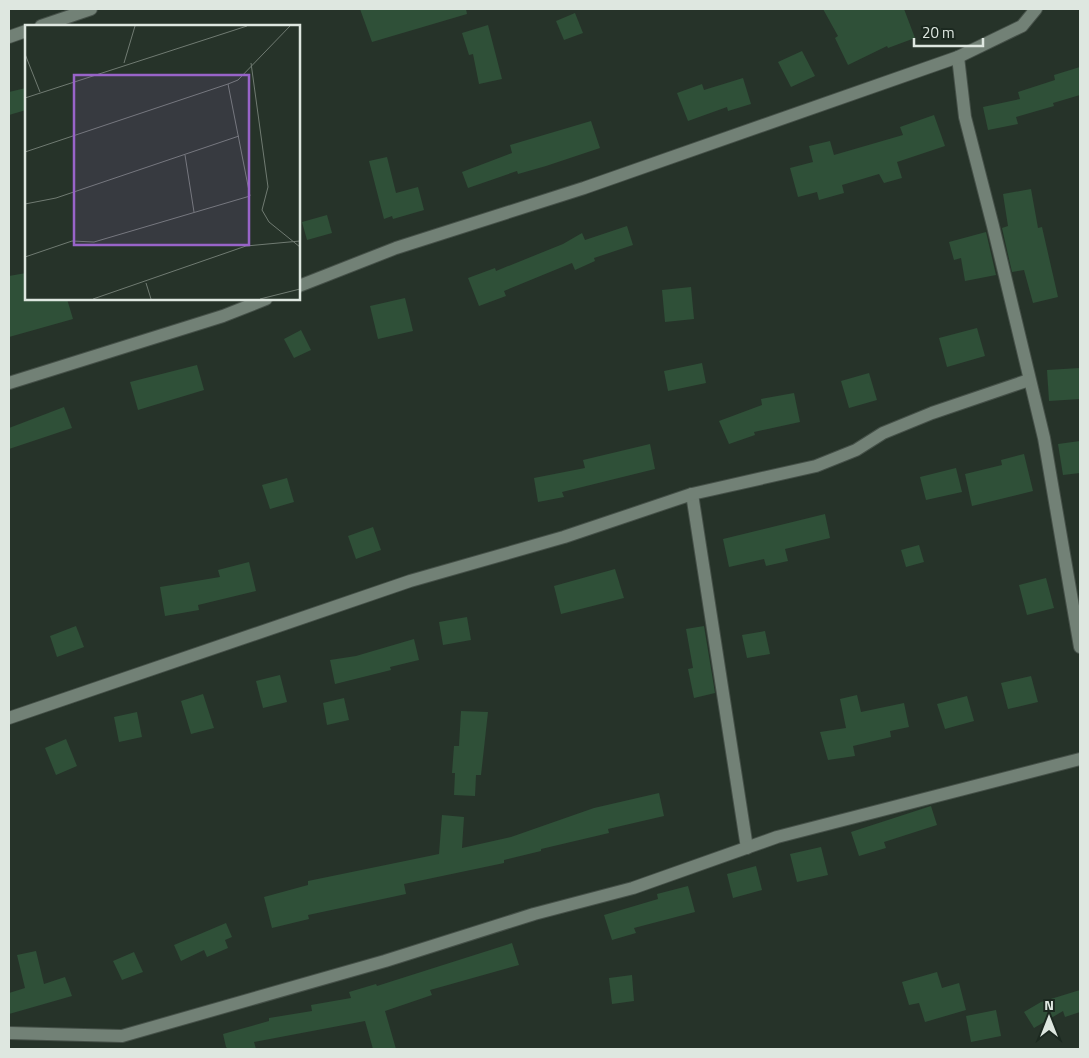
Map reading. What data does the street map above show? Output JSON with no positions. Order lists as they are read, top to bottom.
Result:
{
  "scale_bar": "20 m",
  "north": "top"
}
